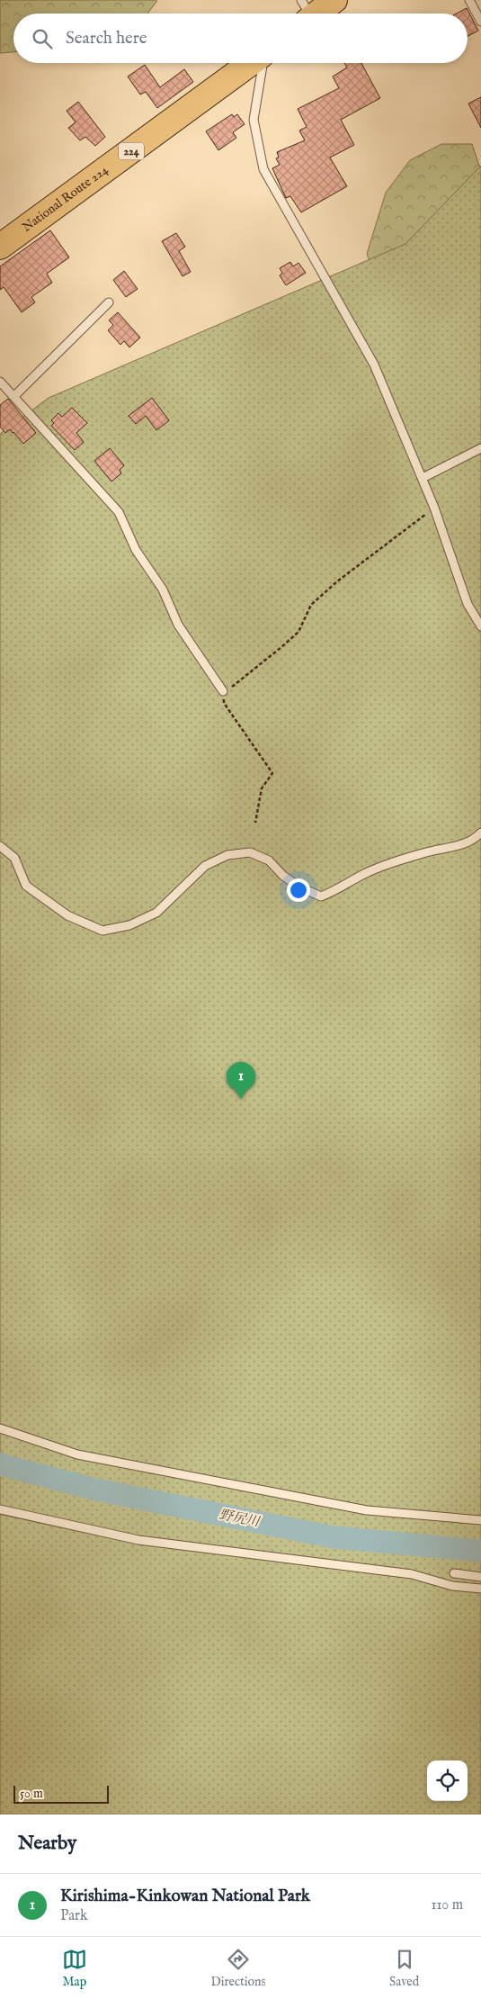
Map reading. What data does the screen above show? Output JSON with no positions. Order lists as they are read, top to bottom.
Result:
{
  "streets": {
    "highway": ["224", "National Route 224"]
  },
  "water": ["野尻川"],
  "scale_bar": "50 m",
  "page": {
    "search": "Search here",
    "pins": "1",
    "scale": "50 m",
    "heading": "Nearby",
    "list": [
      {
        "mark": "1",
        "name": "Kirishima-Kinkowan National Park",
        "note": "Park",
        "value": "110 m"
      }
    ],
    "nav": ["Map", "Directions", "Saved"]
  }
}
